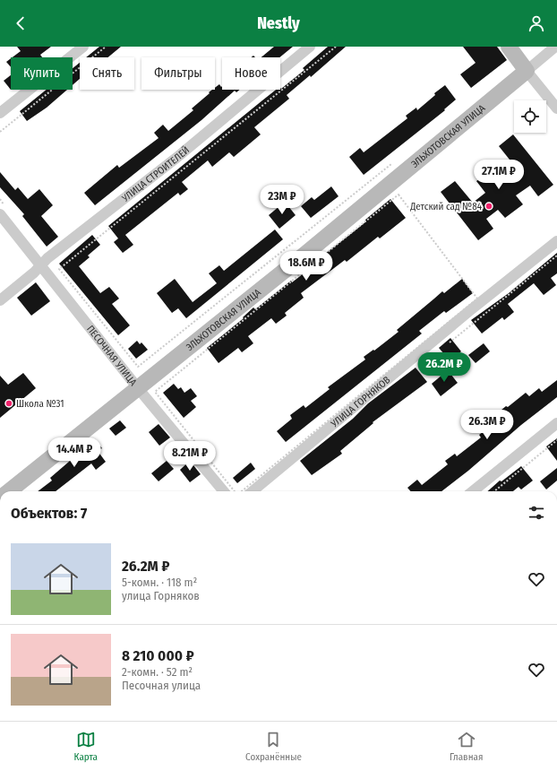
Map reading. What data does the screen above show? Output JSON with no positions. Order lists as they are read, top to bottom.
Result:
{
  "streets": {
    "street": [
      "ЭЛЬХОТОВСКАЯ УЛИЦА",
      "УЛИЦА СТРОИТЕЛЕЙ",
      "ПЕСОЧНАЯ УЛИЦА",
      "УЛИЦА ГОРНЯКОВ"
    ]
  },
  "crossings": [
    ["ЭЛЬХОТОВСКАЯ УЛИЦА", "ПЕСОЧНАЯ УЛИЦА"],
    ["УЛИЦА СТРОИТЕЛЕЙ", "ПЕСОЧНАЯ УЛИЦА"]
  ],
  "places": ["Детский сад №84", "Школа №31"],
  "page": {
    "header": "Nestly",
    "chip": [
      "Купить",
      "Снять",
      "Фильтры",
      "Новое"
    ],
    "price": [
      "27.1M ₽",
      "23M ₽",
      "18.6M ₽",
      "26.2M ₽",
      "26.3M ₽",
      "14.4M ₽",
      "8.21M ₽"
    ],
    "heading": "Объектов: 7",
    "list": [
      {
        "name": "26.2M ₽",
        "note": "5-комн. · 118 m² · улица Горняков"
      },
      {
        "name": "8 210 000 ₽",
        "note": "2-комн. · 52 m² · Песочная улица"
      }
    ],
    "tabs": ["Карта", "Сохранённые", "Главная"]
  }
}
